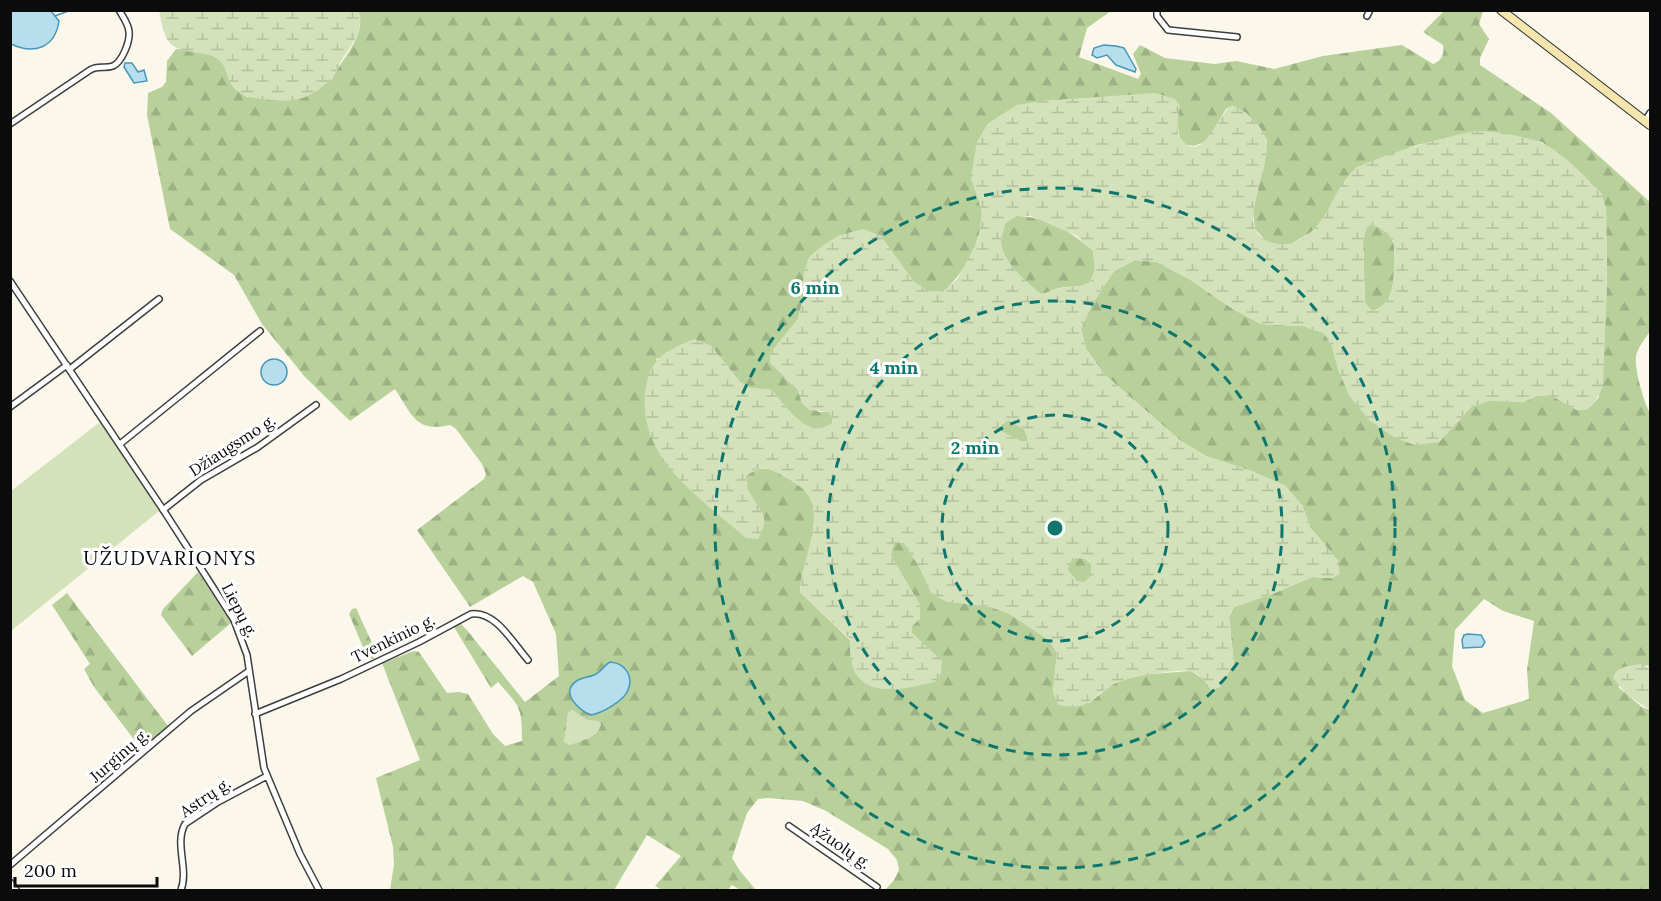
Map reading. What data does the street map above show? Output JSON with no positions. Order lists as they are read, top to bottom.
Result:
{
  "streets": {
    "street": [
      "Džiaugsmo g.",
      "Liepų g.",
      "Tvenkinio g.",
      "Jurginų g.",
      "Astrų g.",
      "Ąžuolų g."
    ]
  },
  "crossings": [
    ["Džiaugsmo g.", "Liepų g."],
    ["Liepų g.", "Tvenkinio g."],
    ["Liepų g.", "Jurginų g."],
    ["Liepų g.", "Astrų g."]
  ],
  "districts": ["UŽUDVARIONYS"],
  "scale_bar": "200 m",
  "rings": ["6 min", "4 min", "2 min"]
}
